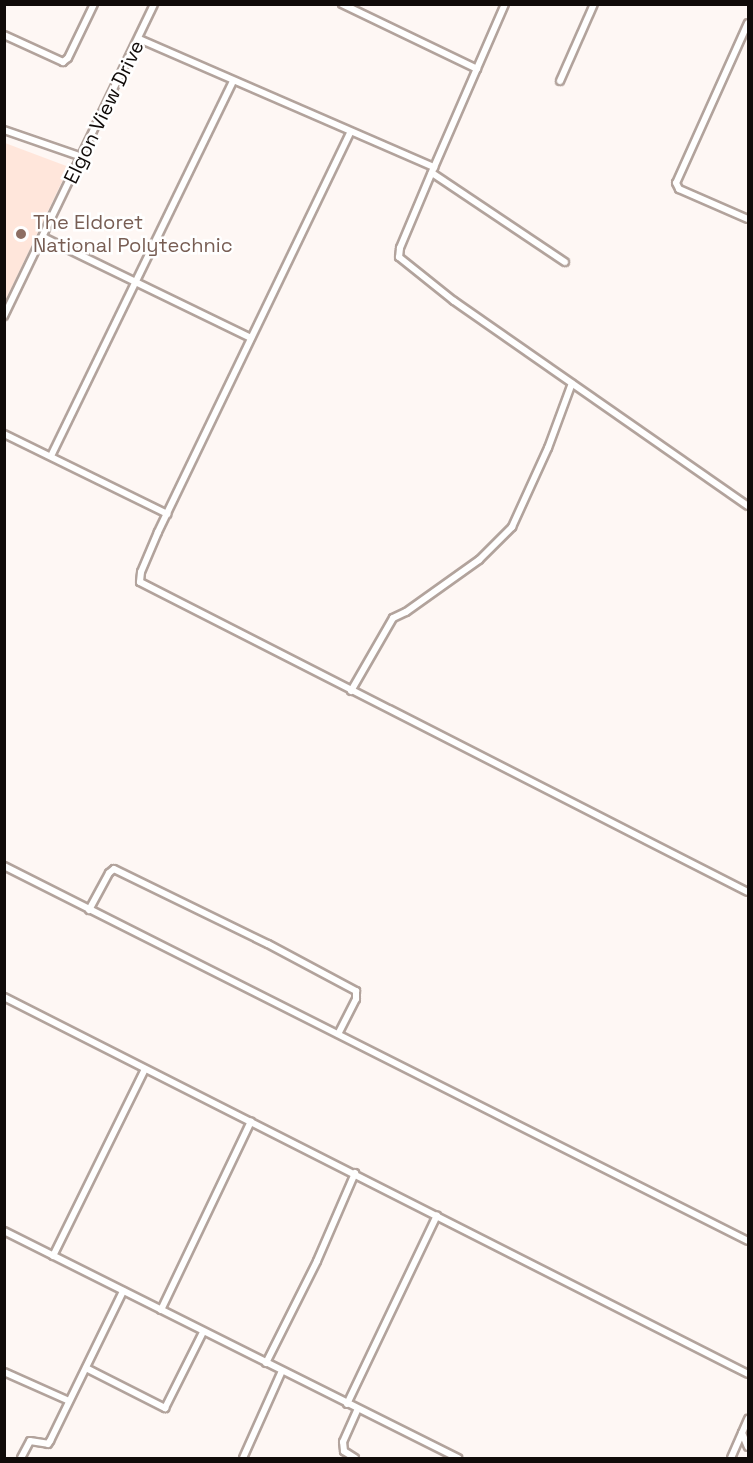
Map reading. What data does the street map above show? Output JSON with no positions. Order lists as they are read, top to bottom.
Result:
{
  "streets": {
    "street": ["Elgon View Drive"]
  },
  "places": ["The Eldoret National Polytechnic"]
}
